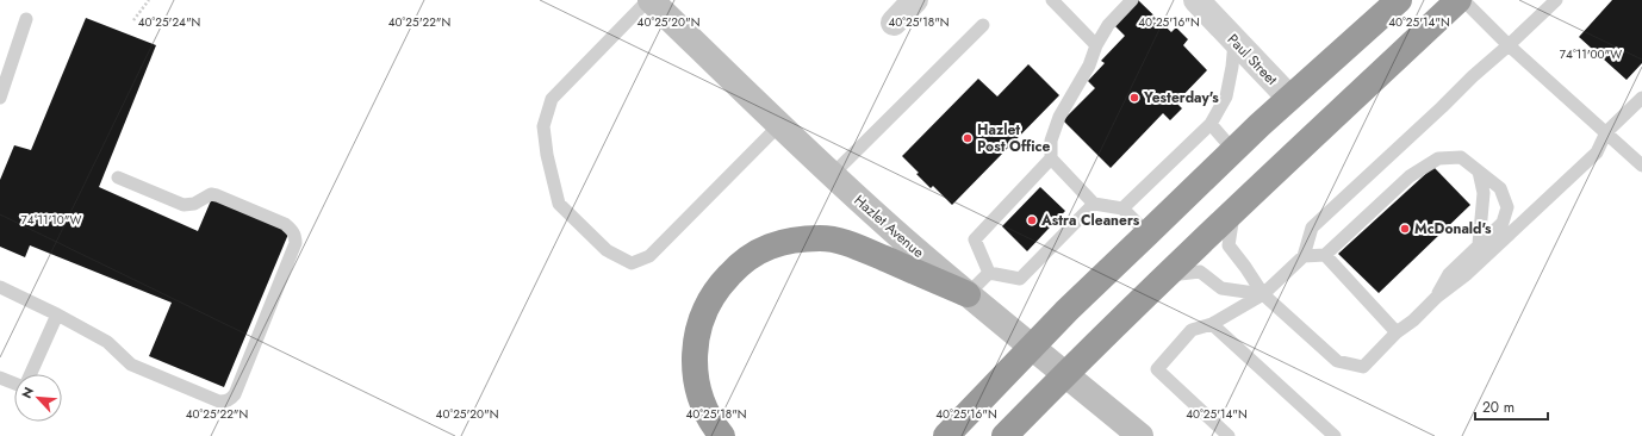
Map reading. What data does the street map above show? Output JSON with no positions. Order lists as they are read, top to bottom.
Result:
{
  "streets": {
    "street": ["Paul Street", "Hazlet Avenue"]
  },
  "places": [
    "Yesterday's",
    "Hazlet Post Office",
    "Astra Cleaners",
    "McDonald's"
  ],
  "scale_bar": "20 m",
  "north": "top left",
  "coordinates": [
    "40°25'24\"N",
    "40°25'22\"N",
    "40°25'20\"N",
    "40°25'18\"N",
    "40°25'16\"N",
    "40°25'14\"N",
    "74°11'00\"W",
    "74°11'10\"W"
  ]
}
